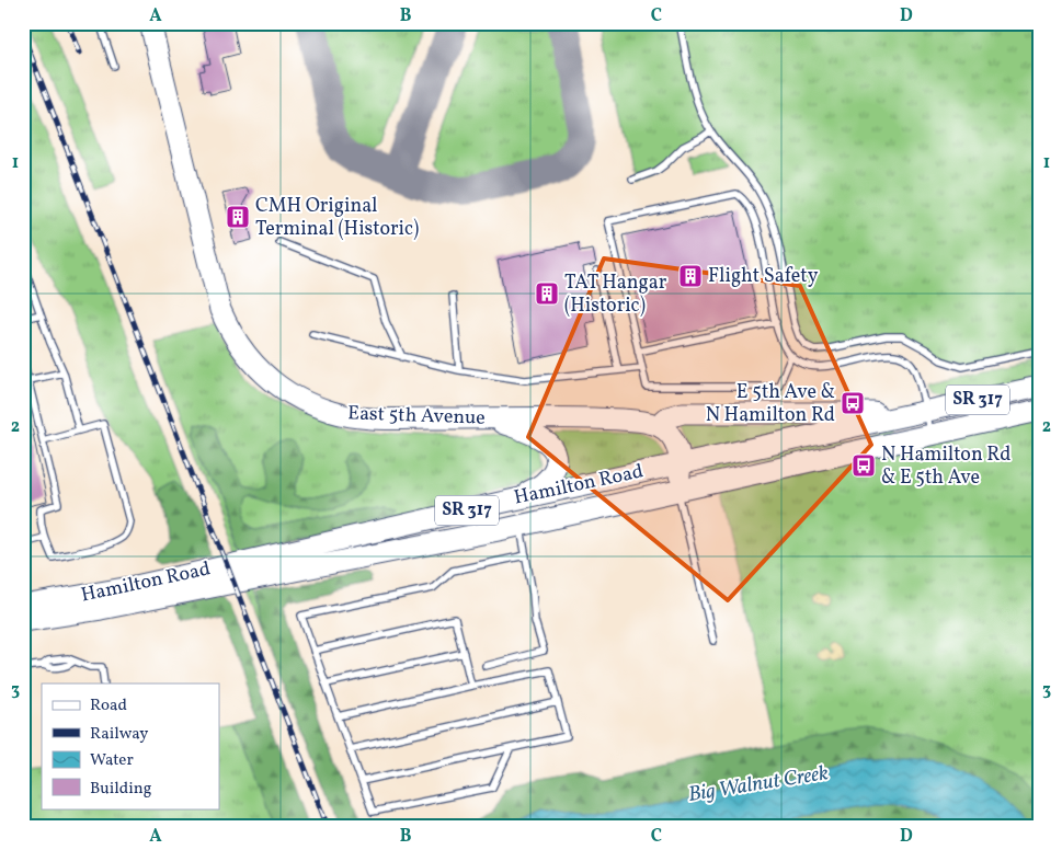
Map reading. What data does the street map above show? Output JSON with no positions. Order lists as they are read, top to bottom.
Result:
{
  "streets": {
    "main road": ["SR 317", "East 5th Avenue", "Hamilton Road"]
  },
  "water": ["Big Walnut Creek"],
  "places": {
    "building": ["CMH Original Terminal (Historic)", "Flight Safety", "TAT Hangar (Historic)"],
    "bus stop": ["E 5th Ave & N Hamilton Rd", "N Hamilton Rd & E 5th Ave"]
  },
  "legend": [
    "Road",
    "Railway",
    "Water",
    "Building"
  ],
  "grid": {
    "columns": [
      "A",
      "B",
      "C",
      "D"
    ],
    "rows": ["1", "2", "3"]
  }
}
